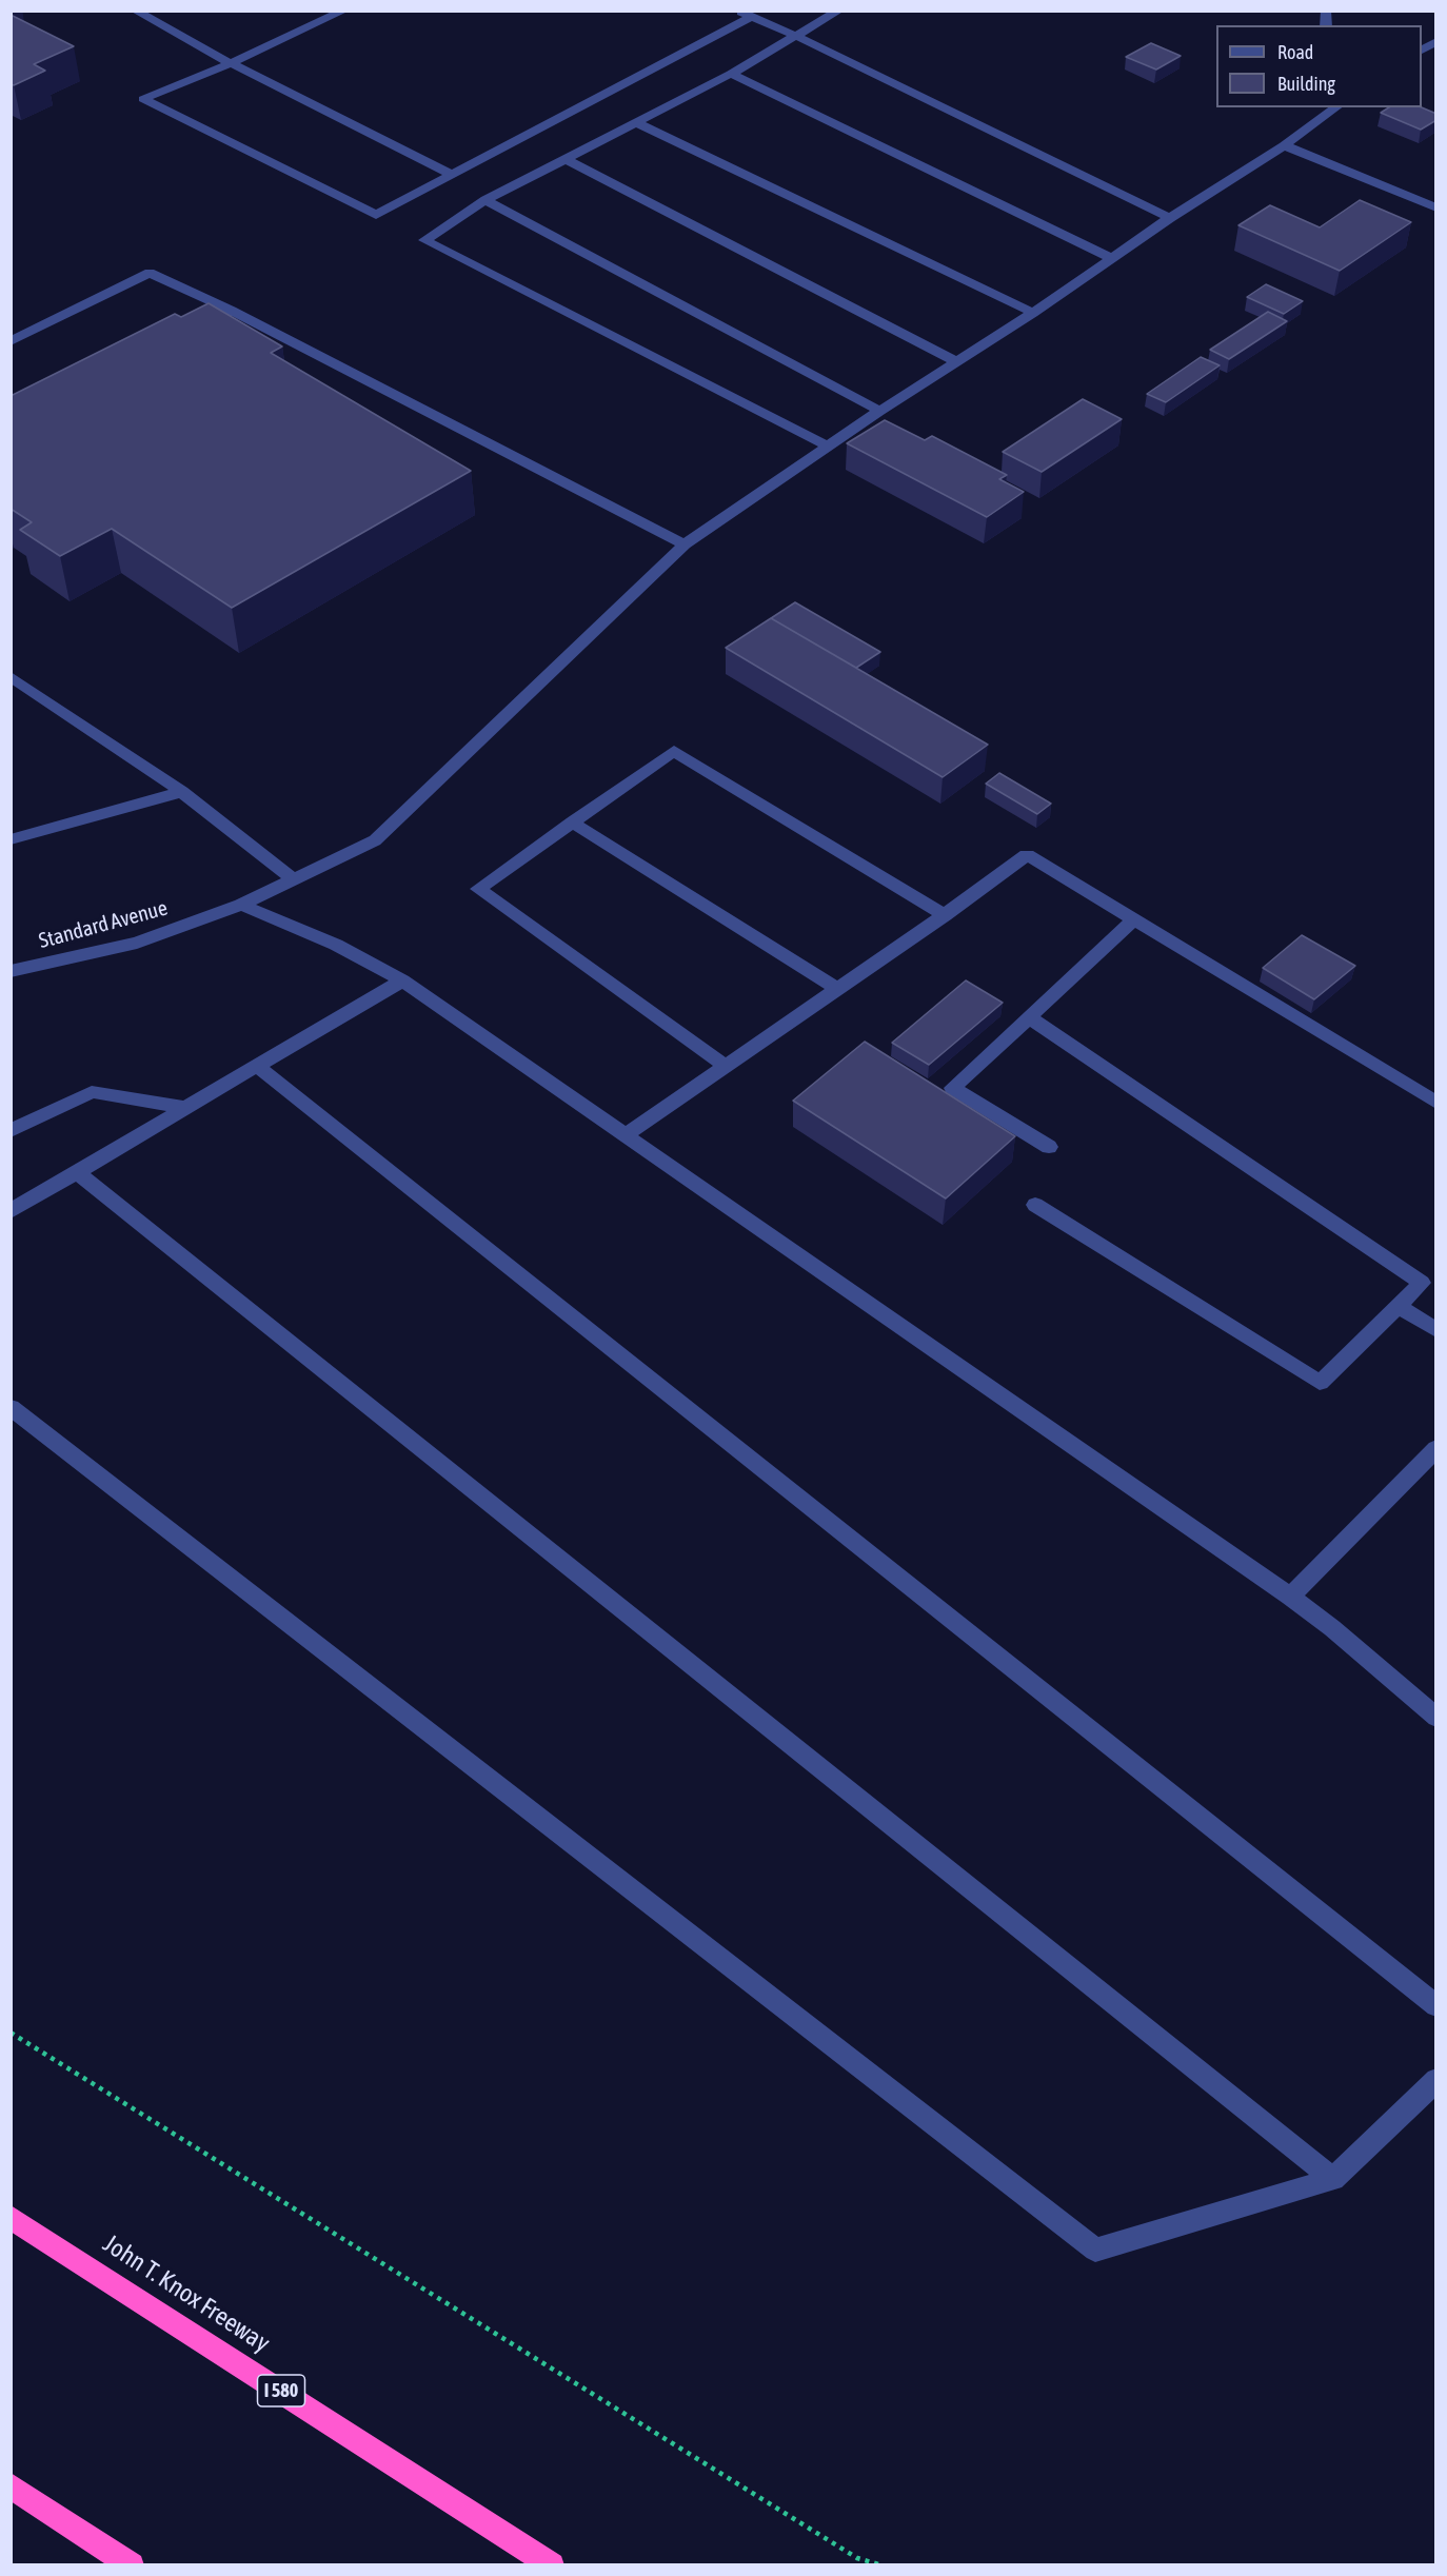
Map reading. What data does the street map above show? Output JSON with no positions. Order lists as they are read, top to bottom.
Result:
{
  "streets": {
    "highway": ["John T. Knox Freeway", "I 580"],
    "street": ["Standard Avenue"]
  },
  "legend": ["Road", "Building"]
}
